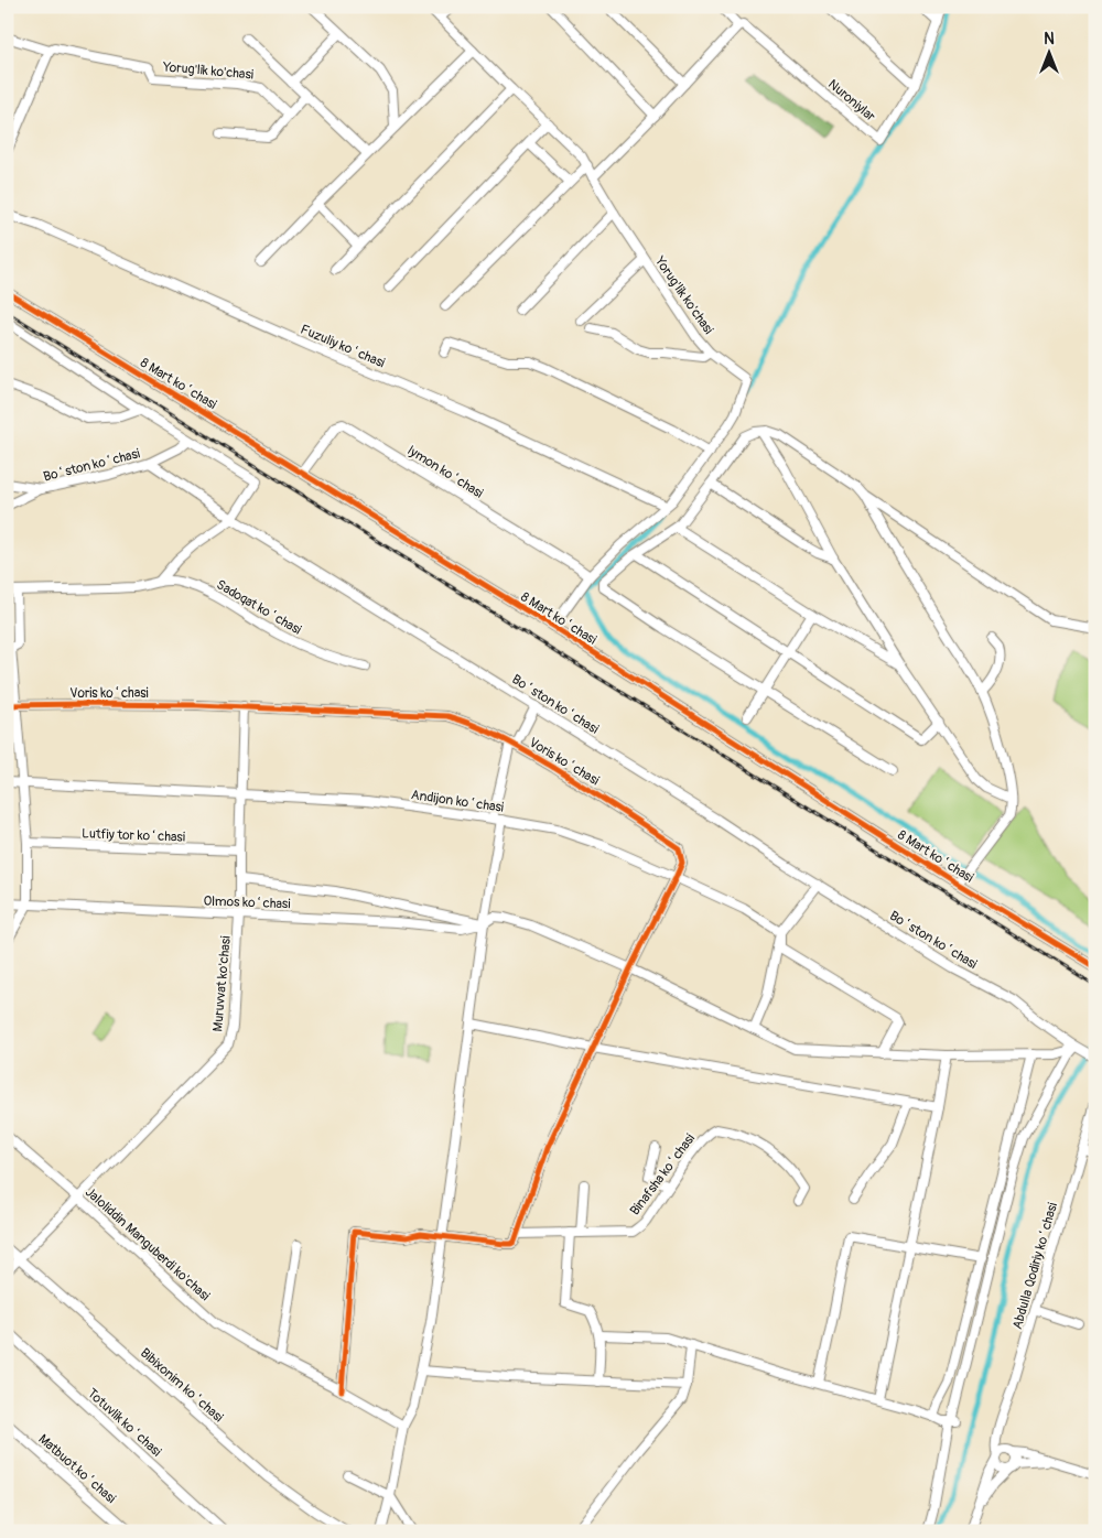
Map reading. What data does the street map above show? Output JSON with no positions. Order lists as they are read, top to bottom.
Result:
{
  "streets": {
    "street": [
      "Yorug'lik ko'chasi",
      "Nuroniylar",
      "Fuzuliy koʻchasi",
      "8 Mart koʻchasi",
      "Boʻston koʻchasi",
      "Iymon koʻchasi",
      "Sadoqat koʻchasi",
      "Voris koʻchasi",
      "Andijon koʻchasi",
      "Lutfiy tor koʻchasi",
      "Olmos koʻchasi",
      "Muruvvat ko'chasi",
      "Binafsha koʻchasi",
      "Jaloliddin Manguberdi ko'chasi",
      "Abdulla Qodiriy koʻchasi",
      "Bibixonim koʻchasi",
      "Totuvlik koʻchasi",
      "Matbuot koʻchasi"
    ]
  },
  "crossings": [
    ["Yorug'lik ko'chasi", "Fuzuliy koʻchasi"],
    ["Yorug'lik ko'chasi", "8 Mart koʻchasi"],
    ["Yorug'lik ko'chasi", "Iymon koʻchasi"],
    ["8 Mart koʻchasi", "Iymon koʻchasi"],
    ["Boʻston koʻchasi", "Olmos koʻchasi"],
    ["Voris koʻchasi", "Andijon koʻchasi"],
    ["Voris koʻchasi", "Olmos koʻchasi"],
    ["Voris koʻchasi", "Muruvvat ko'chasi"],
    ["Voris koʻchasi", "Binafsha koʻchasi"],
    ["Andijon koʻchasi", "Muruvvat ko'chasi"],
    ["Lutfiy tor koʻchasi", "Muruvvat ko'chasi"],
    ["Olmos koʻchasi", "Muruvvat ko'chasi"],
    ["Muruvvat ko'chasi", "Jaloliddin Manguberdi ko'chasi"],
    ["Muruvvat ko'chasi", "Bibixonim koʻchasi"]
  ],
  "north": "top"
}
